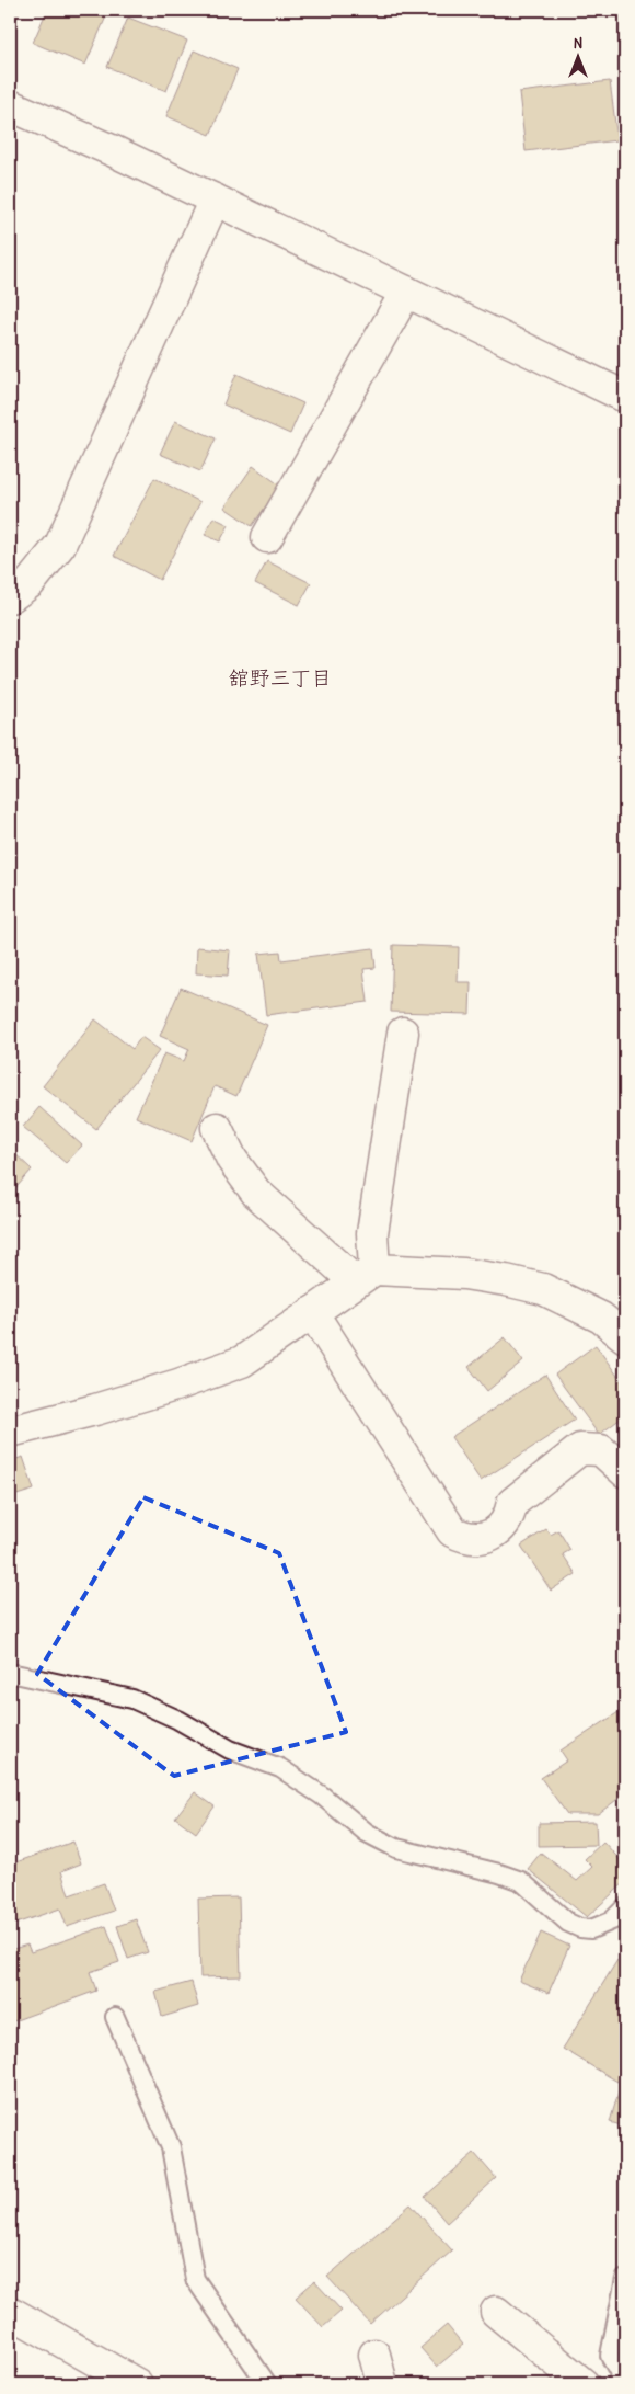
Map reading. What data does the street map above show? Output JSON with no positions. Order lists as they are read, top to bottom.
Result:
{
  "districts": ["舘野三丁目"],
  "north": "top"
}
